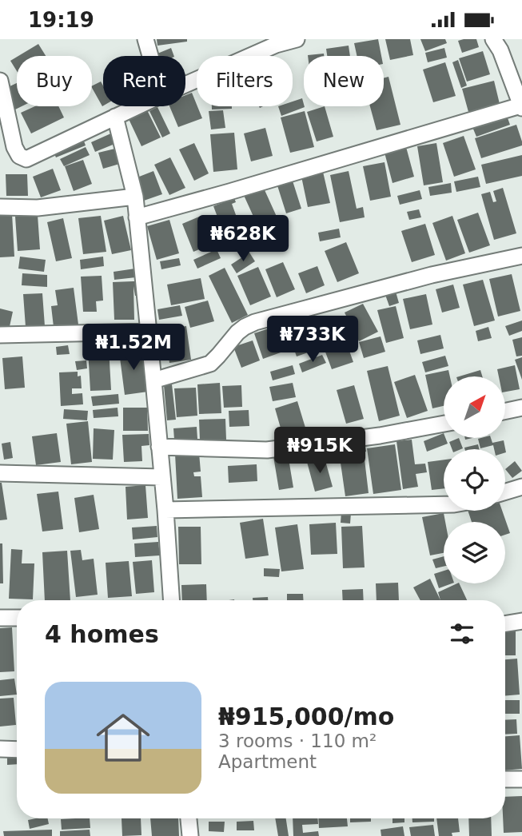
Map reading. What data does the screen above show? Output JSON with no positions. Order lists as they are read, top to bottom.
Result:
{
  "north": "top right",
  "page": {
    "status": "19:19",
    "chip": [
      "Buy",
      "Rent",
      "Filters",
      "New"
    ],
    "price": [
      "₦628K",
      "₦733K",
      "₦1.52M",
      "₦915K"
    ],
    "heading": "4 homes",
    "list": [
      {
        "name": "₦915,000/mo",
        "note": "3 rooms · 110 m² · Apartment"
      }
    ]
  }
}
